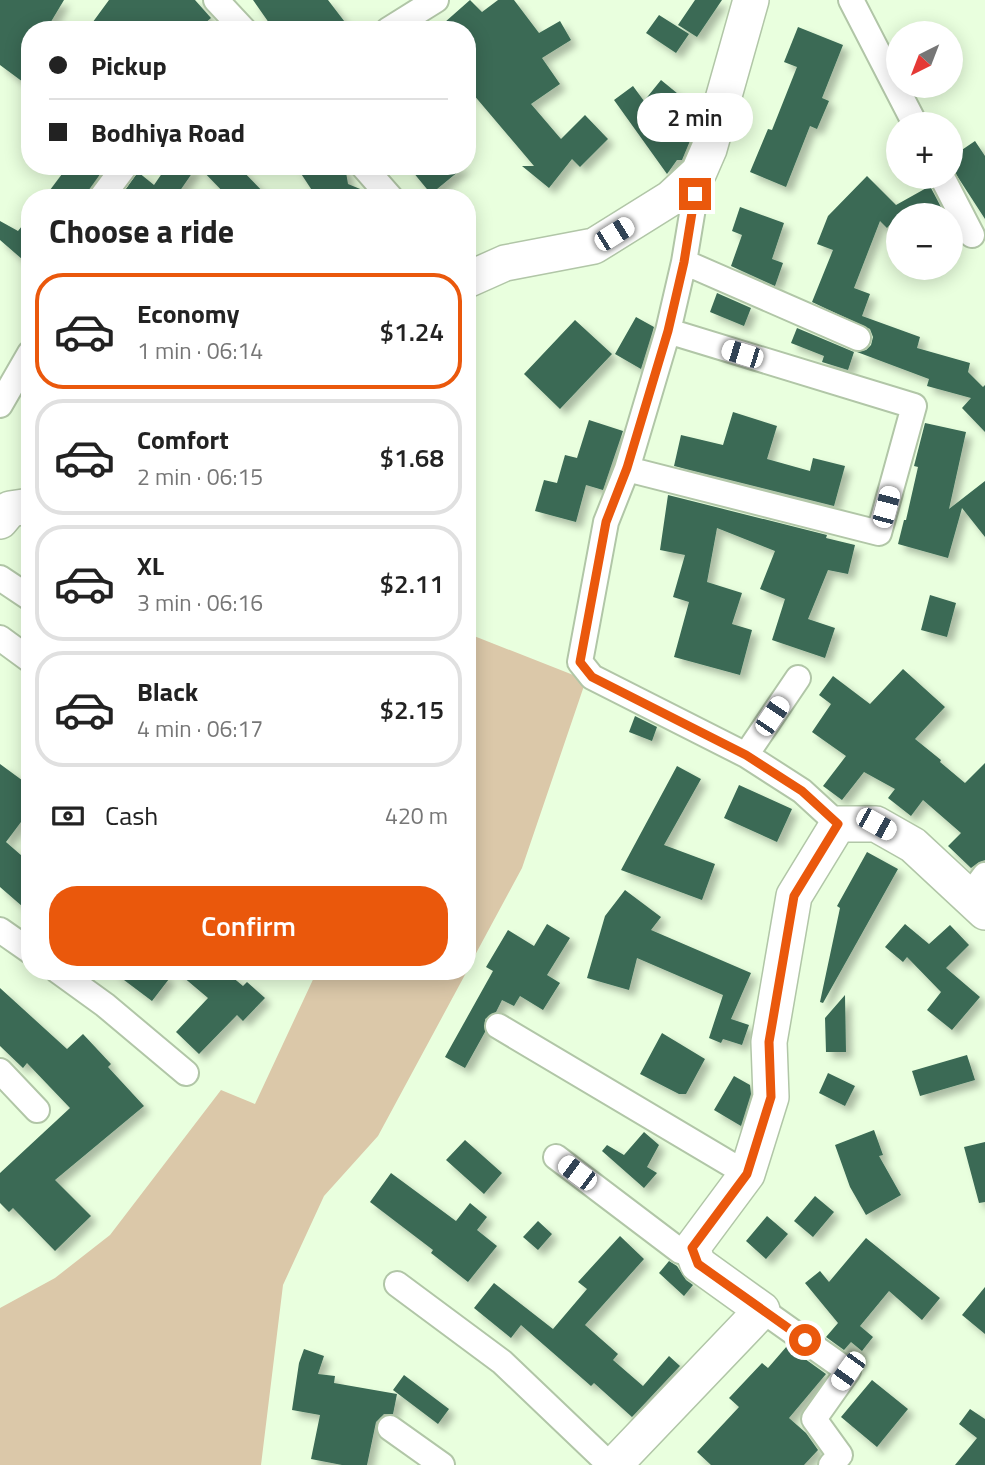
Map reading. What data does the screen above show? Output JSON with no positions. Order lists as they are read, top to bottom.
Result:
{
  "north": "bottom left",
  "page": {
    "map_buttons": ["+", "−"],
    "banner": ["Pickup", "Bodhiya Road"],
    "bubble": "2 min",
    "heading": "Choose a ride",
    "list": [
      {
        "name": "Economy",
        "note": "1 min · 06:14",
        "value": "$1.24"
      },
      {
        "name": "Comfort",
        "note": "2 min · 06:15",
        "value": "$1.68"
      },
      {
        "name": "XL",
        "note": "3 min · 06:16",
        "value": "$2.11"
      },
      {
        "name": "Black",
        "note": "4 min · 06:17",
        "value": "$2.15"
      }
    ],
    "pay": ["Cash", "420 m"],
    "buttons": "Confirm"
  }
}
